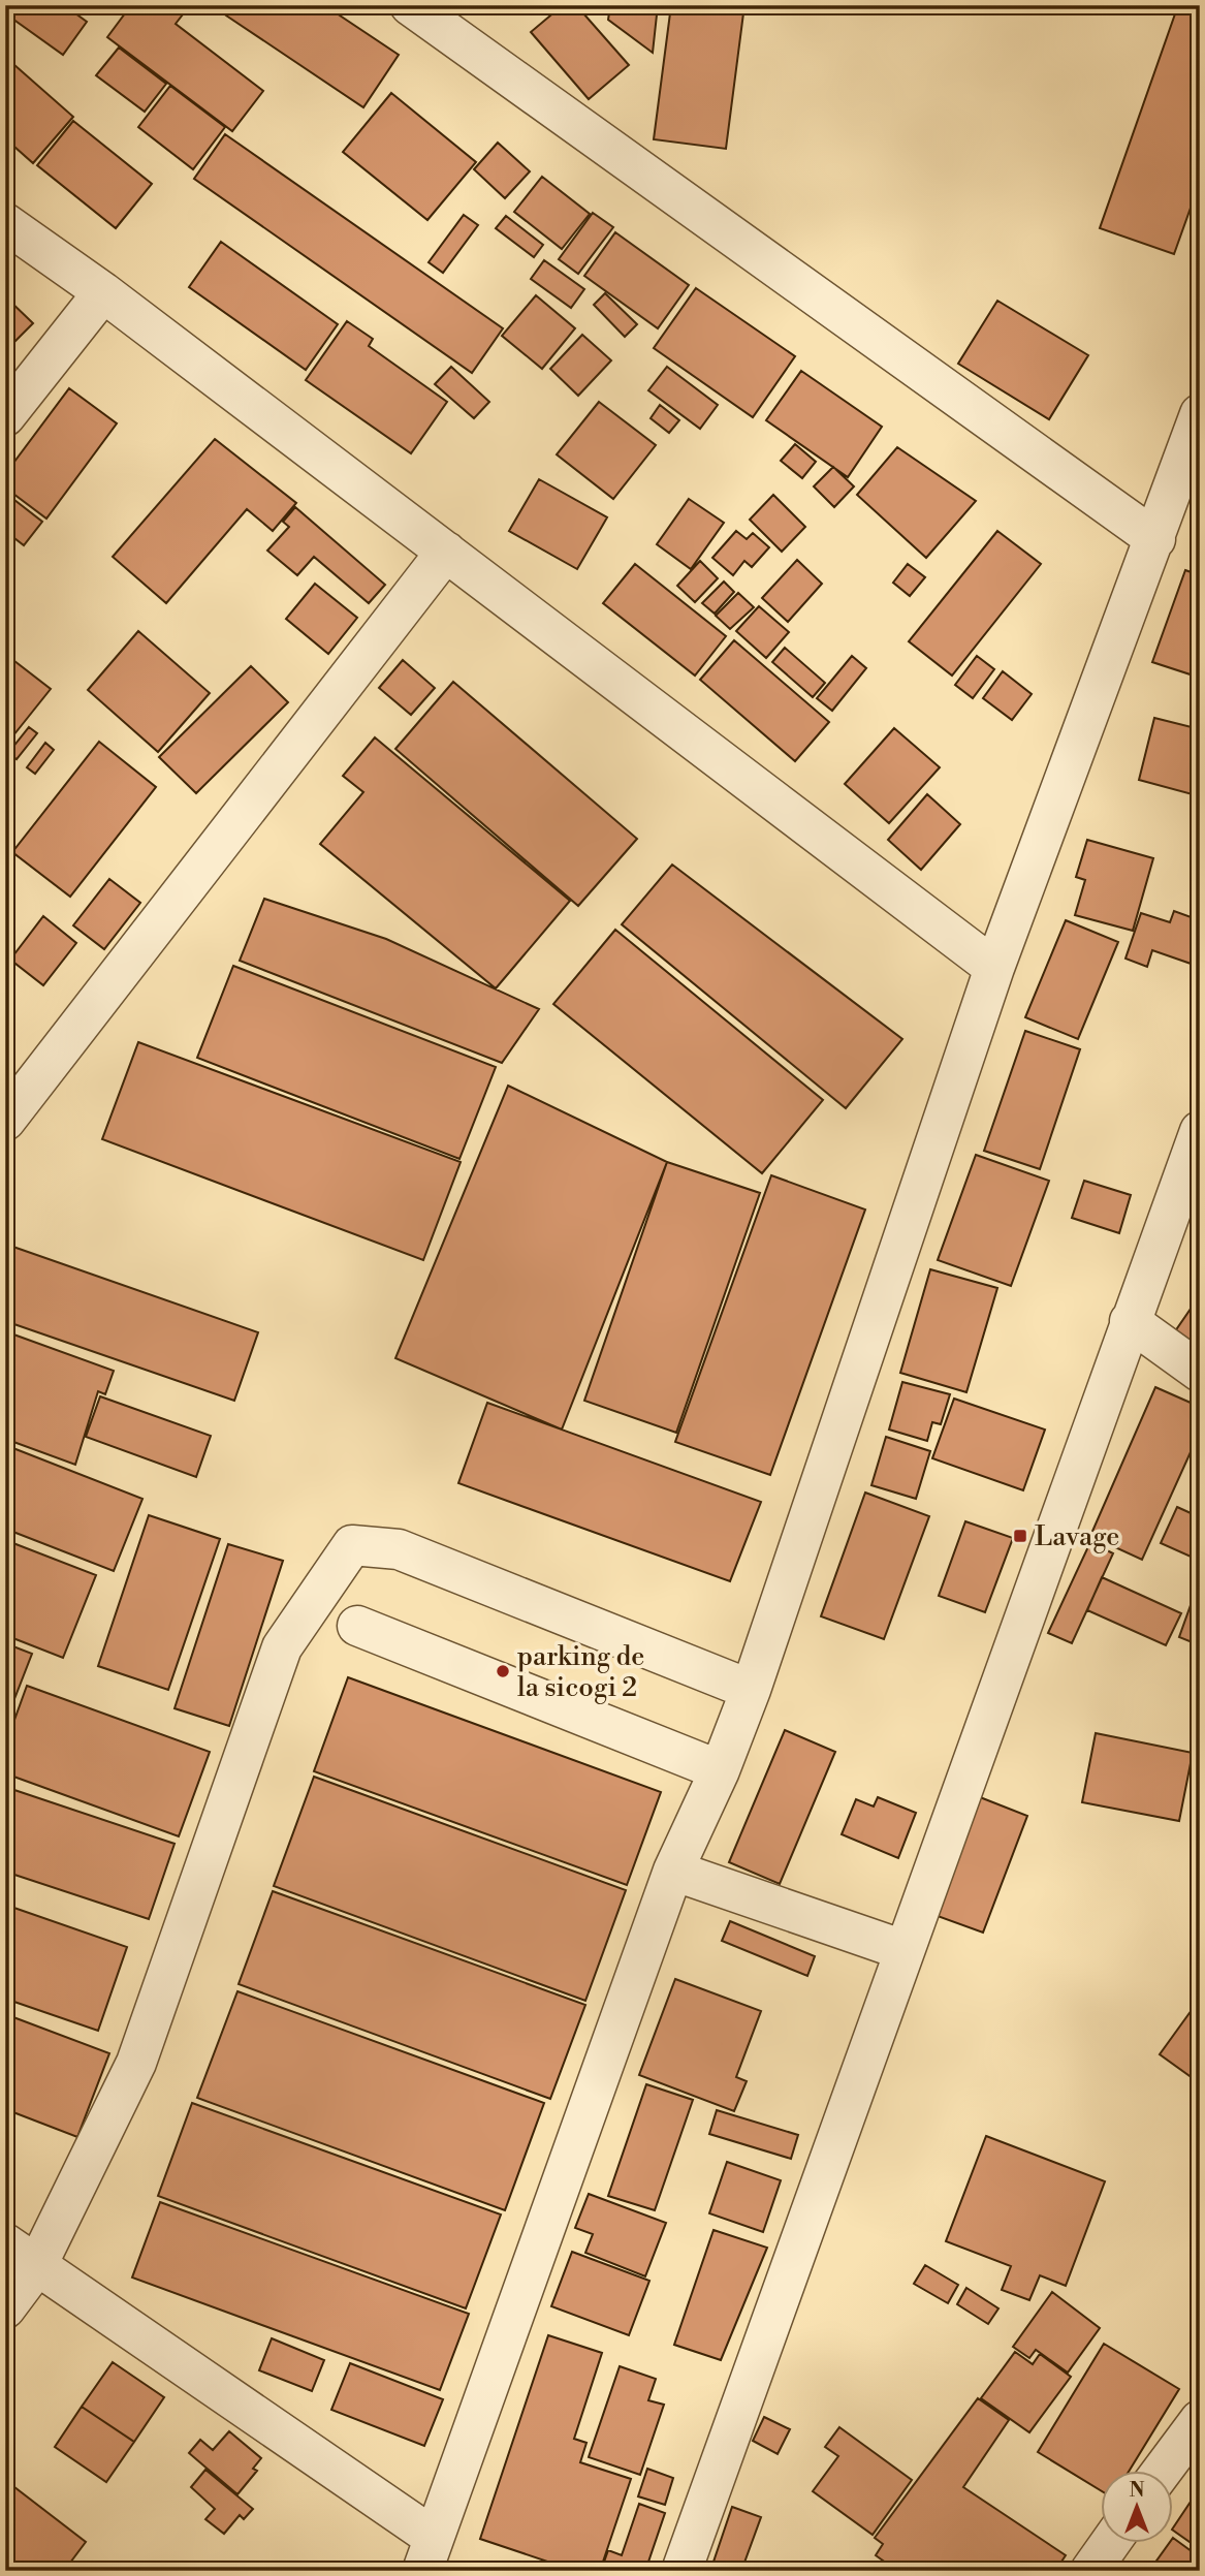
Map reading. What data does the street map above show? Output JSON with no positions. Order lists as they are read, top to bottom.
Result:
{
  "places": {
    "transit": ["Lavage"],
    "other": ["parking de la sicogi 2"]
  },
  "north": "top"
}
